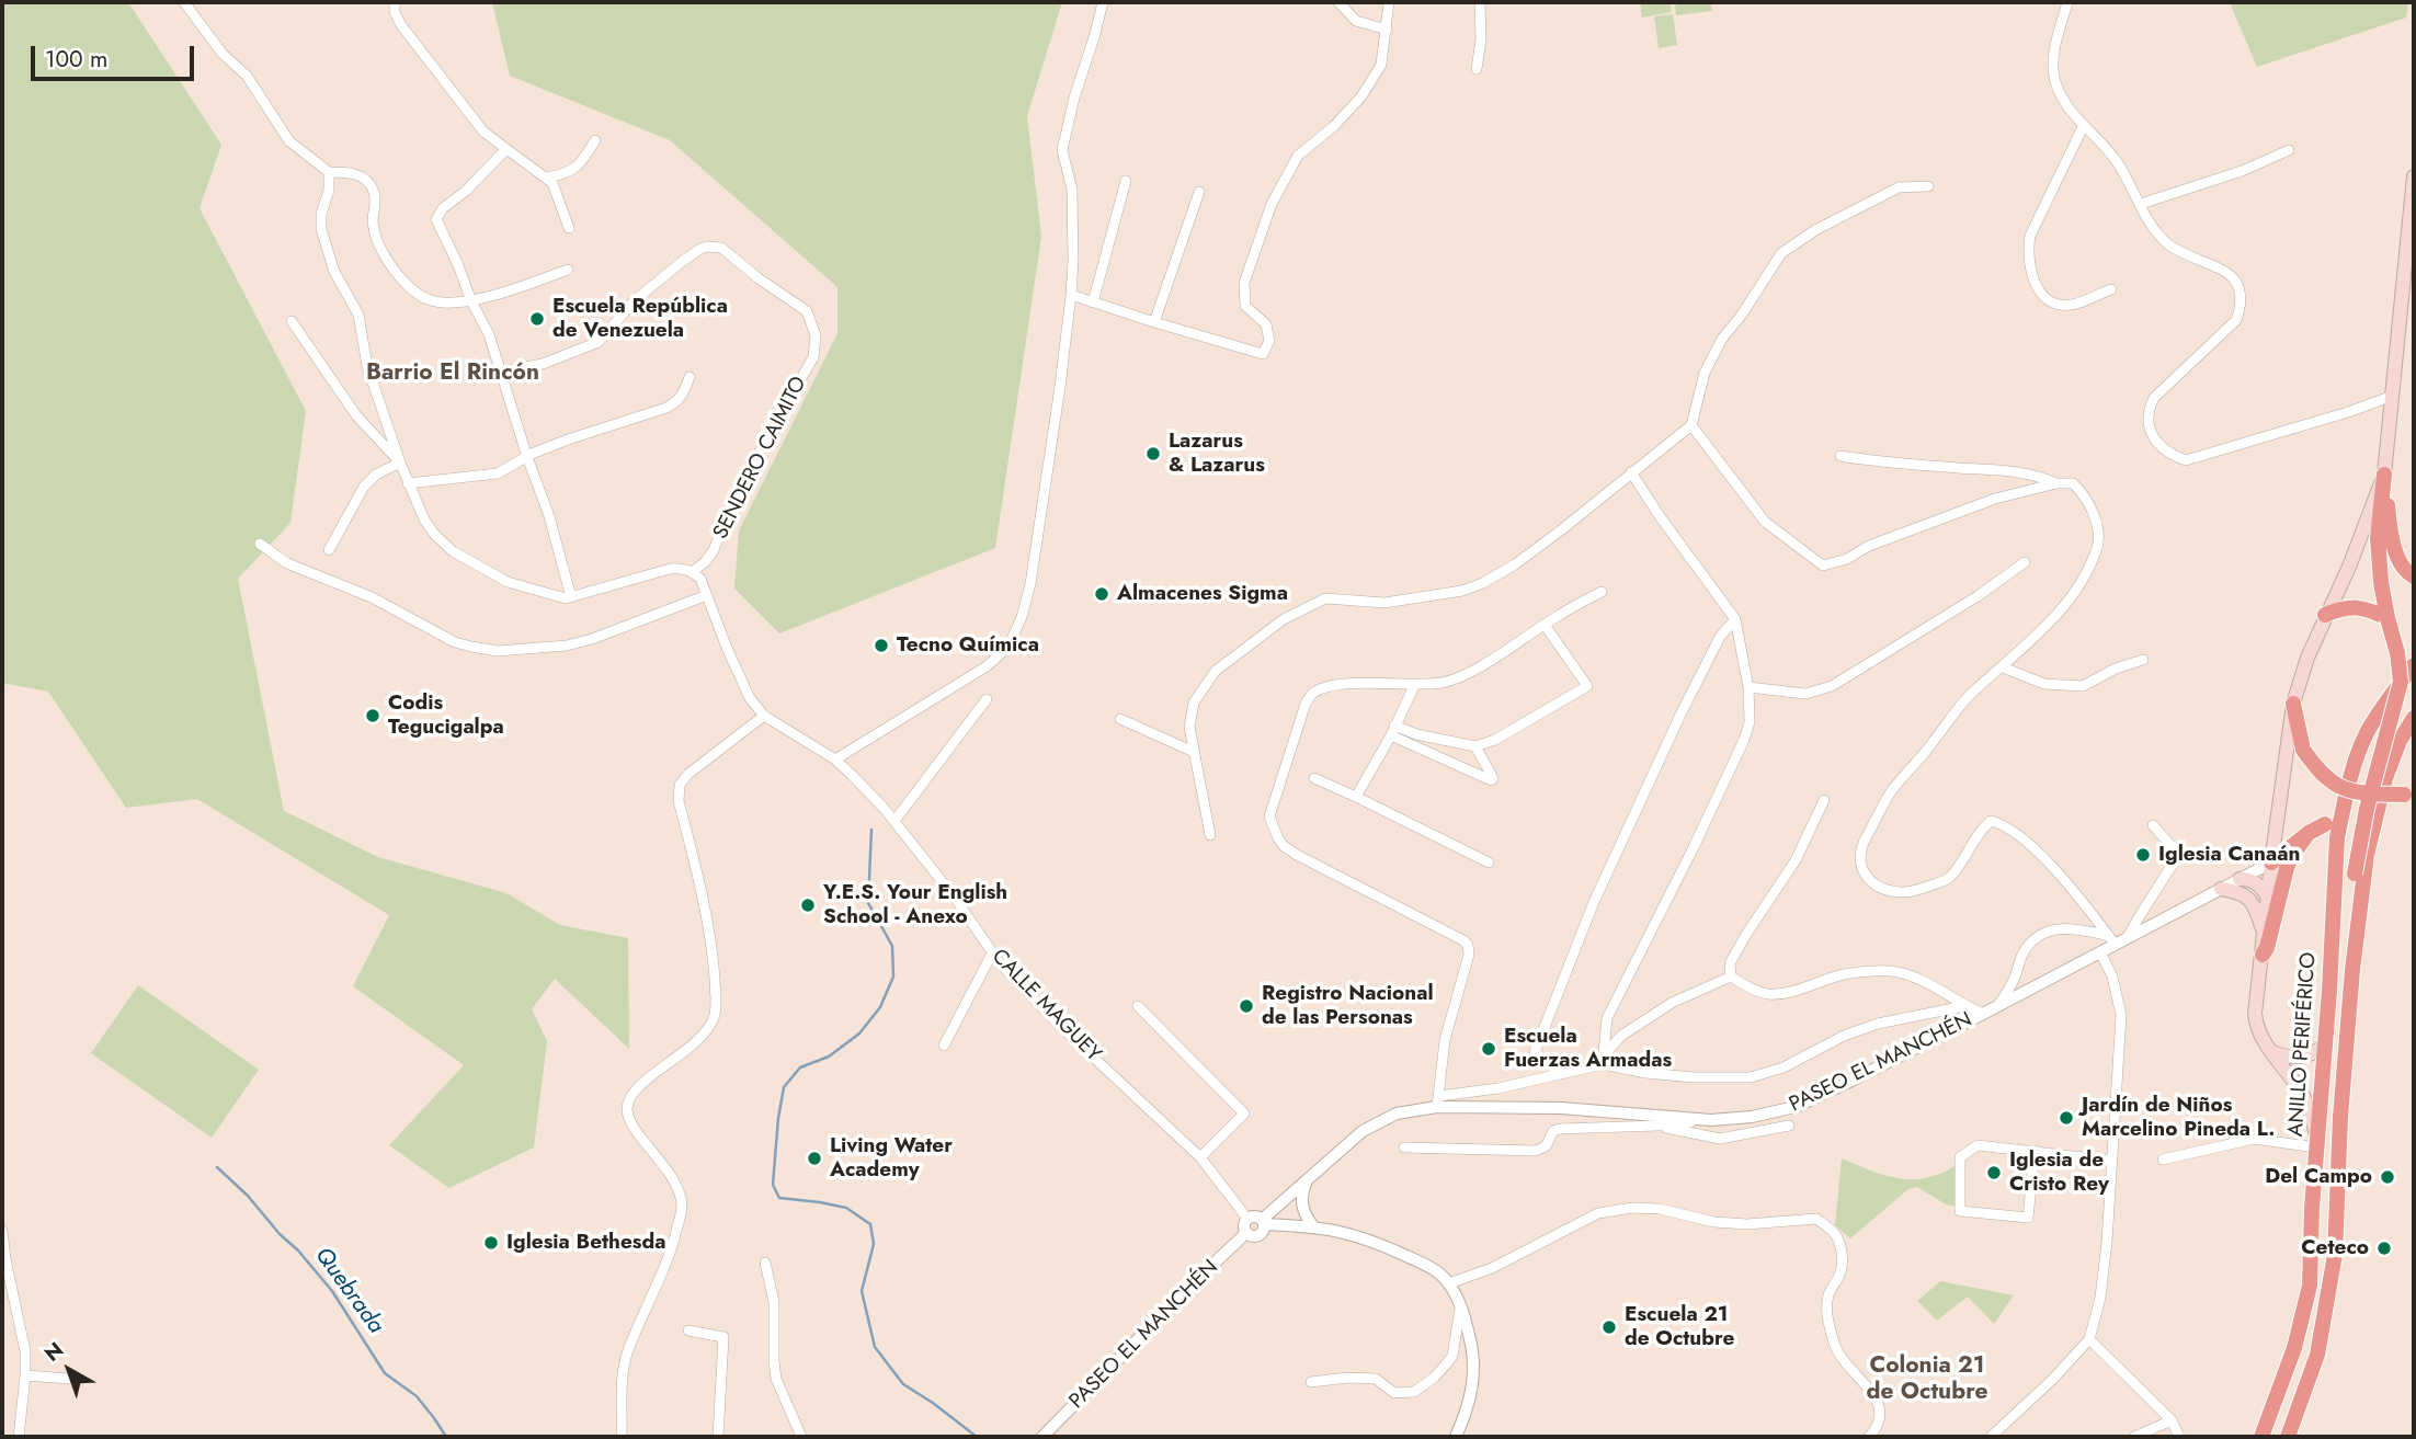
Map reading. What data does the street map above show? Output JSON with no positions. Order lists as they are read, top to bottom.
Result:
{
  "streets": {
    "highway": ["ANILLO PERIFÉRICO"],
    "street": ["SENDERO CAIMITO", "CALLE MAGUEY", "PASEO EL MANCHÉN"]
  },
  "crossings": [
    ["SENDERO CAIMITO", "CALLE MAGUEY"],
    ["CALLE MAGUEY", "PASEO EL MANCHÉN"]
  ],
  "districts": ["Barrio El Rincón", "Colonia 21 de Octubre"],
  "water": ["Quebrada"],
  "places": [
    "Escuela República de Venezuela",
    "Lazarus & Lazarus",
    "Almacenes Sigma",
    "Tecno Química",
    "Codis Tegucigalpa",
    "Iglesia Canaán",
    "Y.E.S. Your English School - Anexo",
    "Registro Nacional de las Personas",
    "Escuela Fuerzas Armadas",
    "Jardín de Niños Marcelino Pineda L.",
    "Living Water Academy",
    "Iglesia de Cristo Rey",
    "Del Campo",
    "Iglesia Bethesda",
    "Ceteco",
    "Escuela 21 de Octubre"
  ],
  "scale_bar": "100 m",
  "north": "top left"
}
